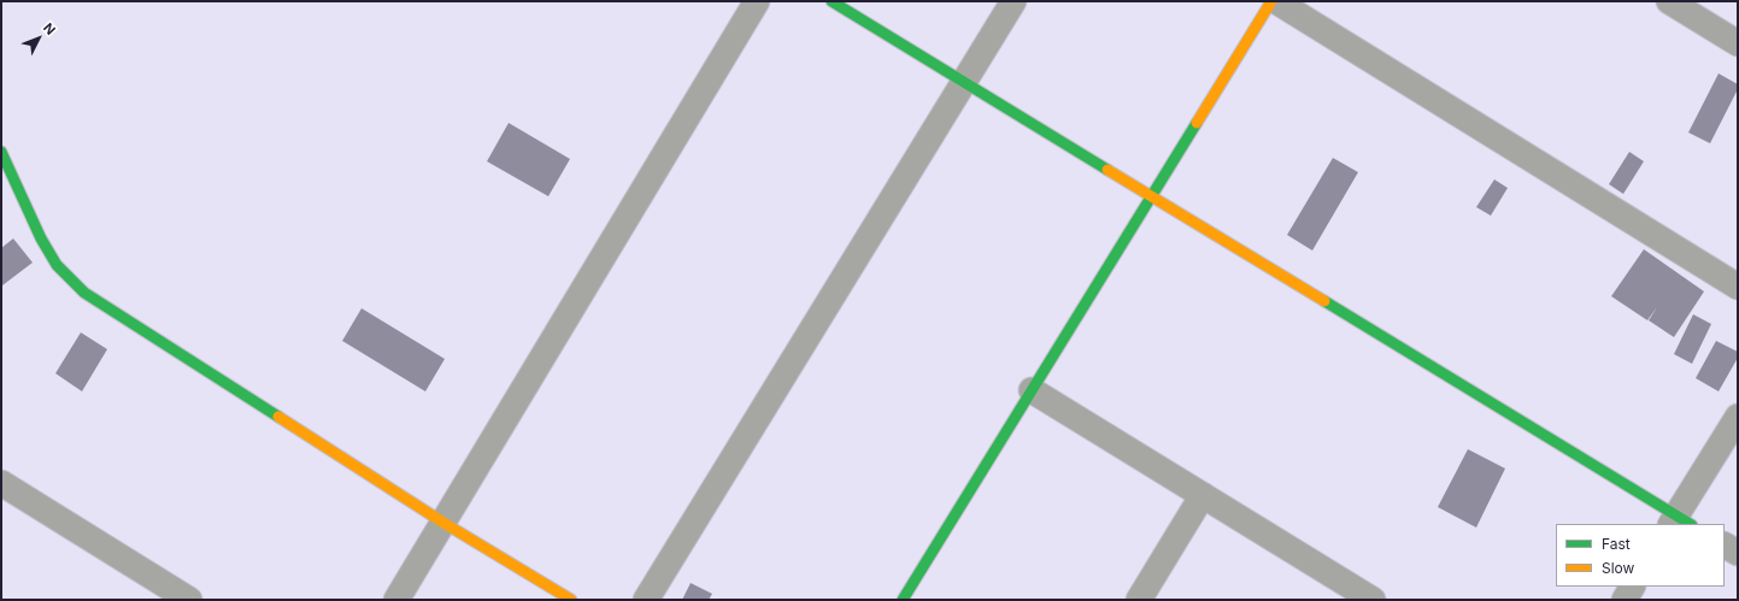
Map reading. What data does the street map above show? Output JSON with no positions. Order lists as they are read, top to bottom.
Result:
{
  "legend": ["Fast", "Slow"],
  "north": "top right"
}
